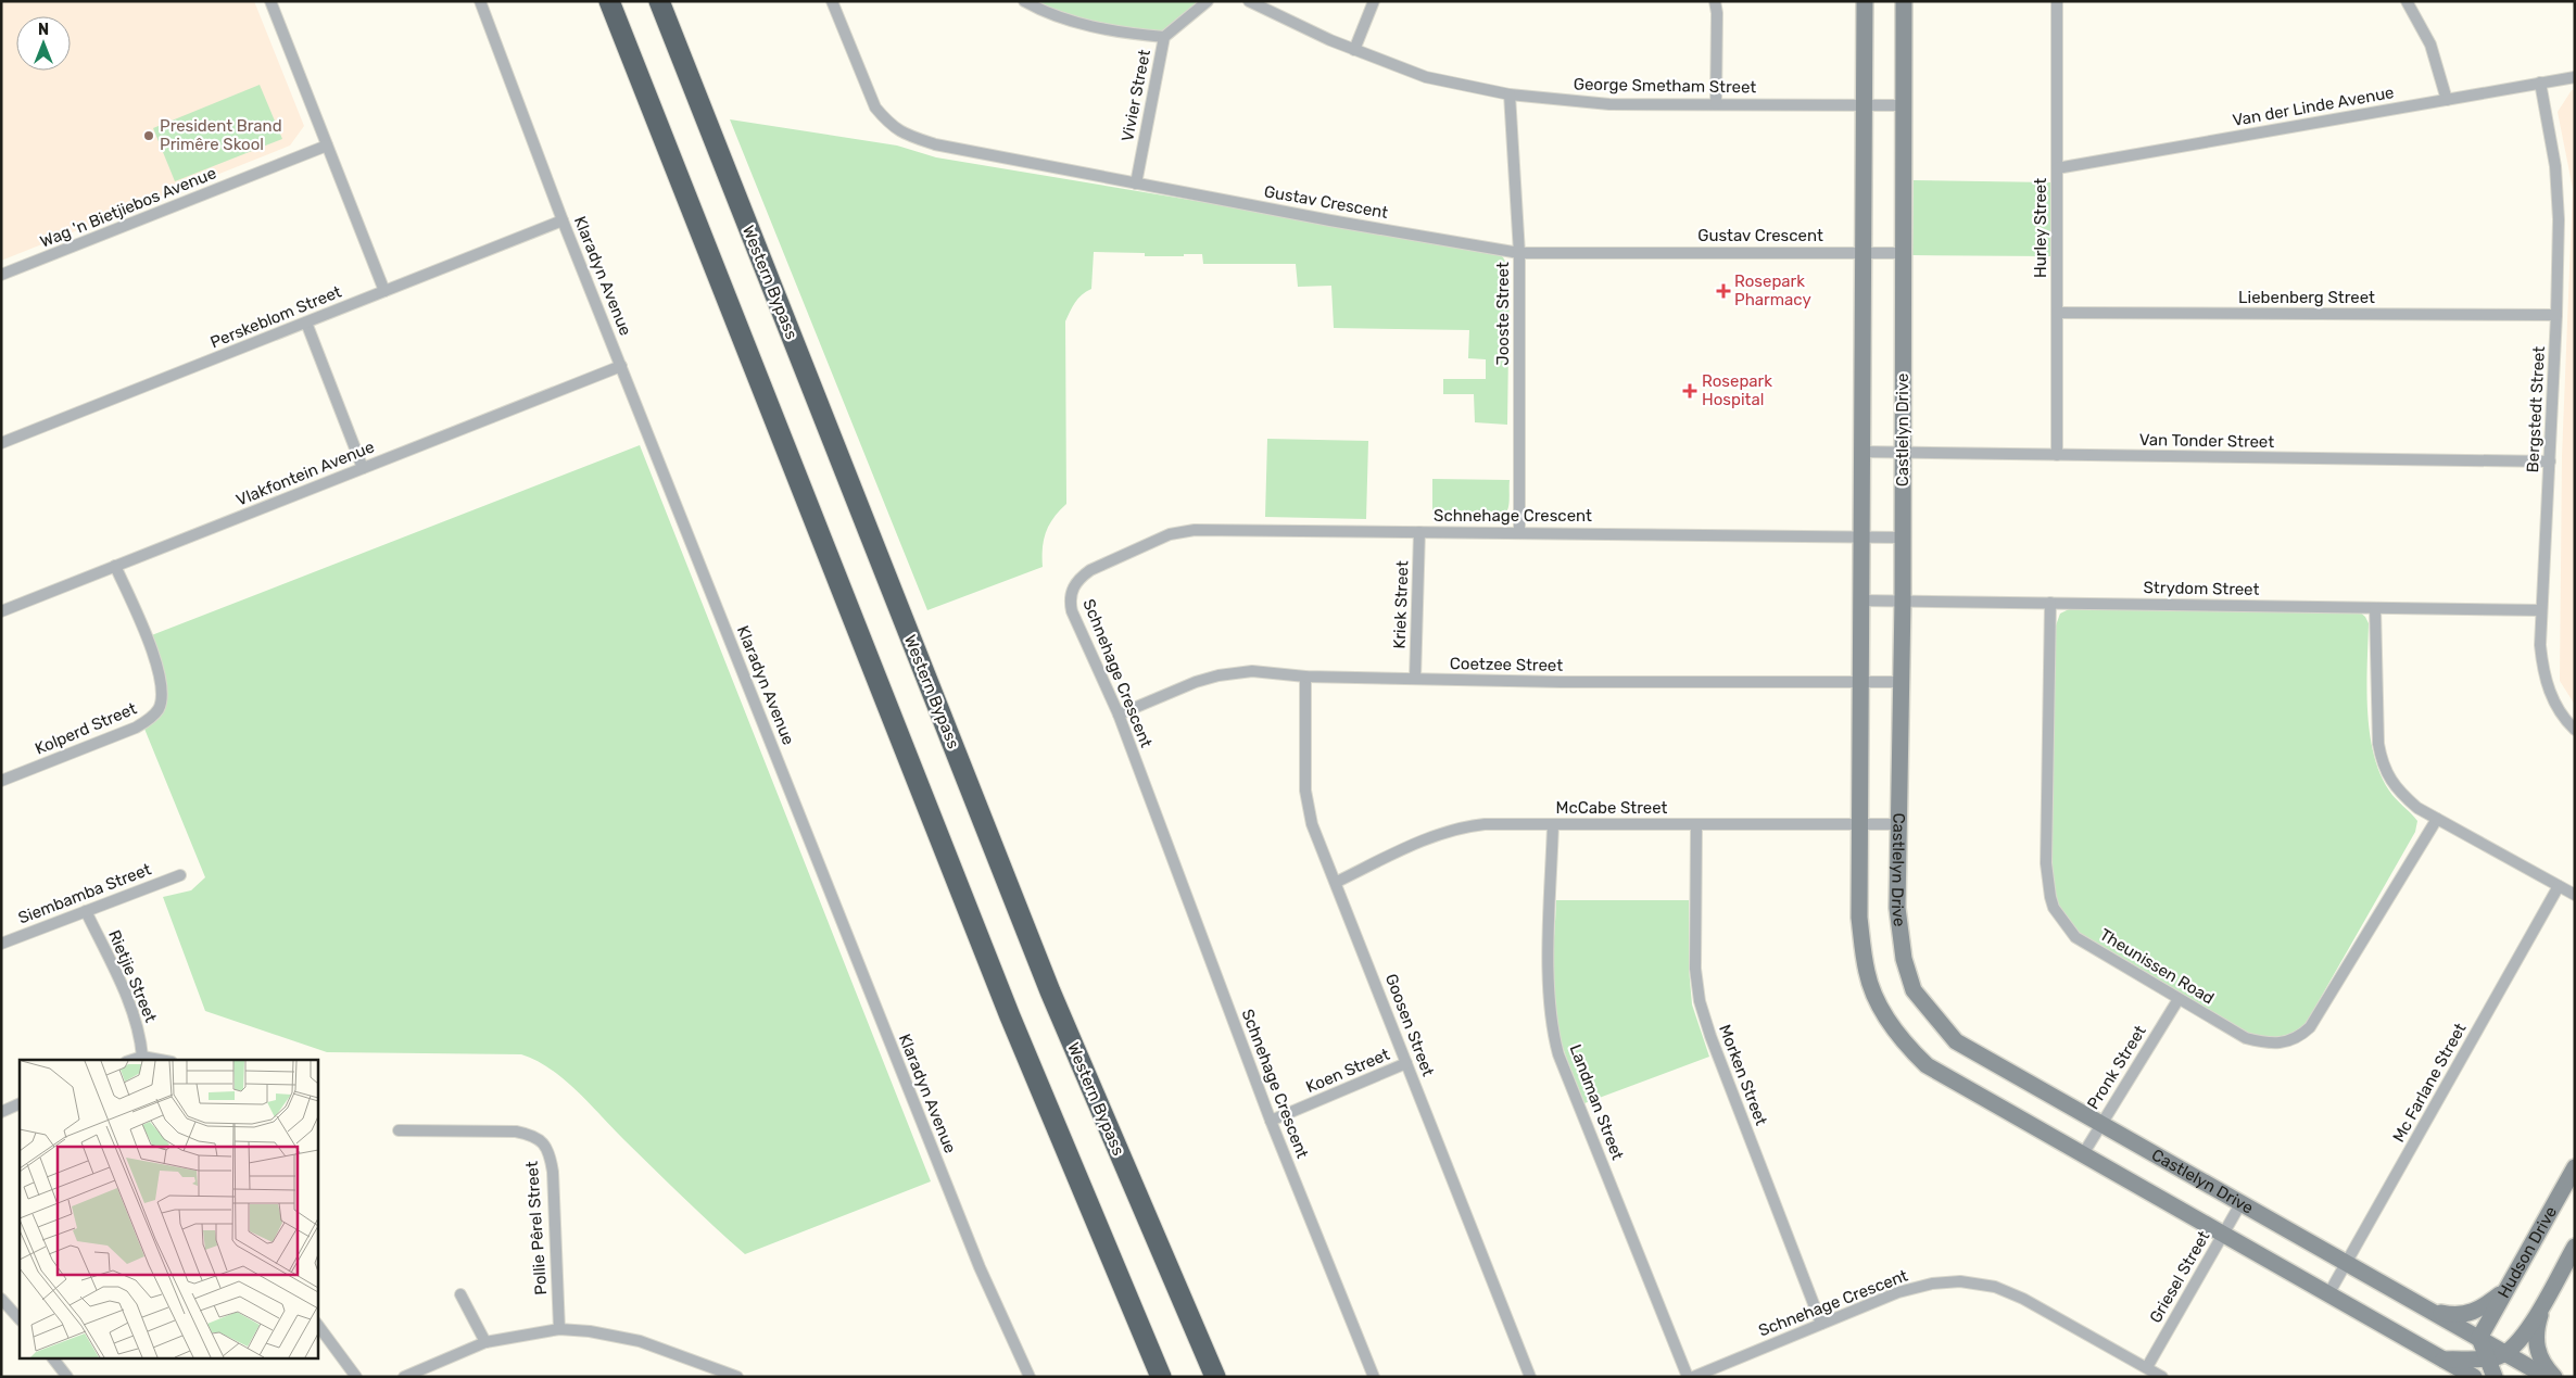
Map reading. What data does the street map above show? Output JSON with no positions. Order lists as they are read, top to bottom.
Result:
{
  "streets": {
    "highway": ["Western Bypass"],
    "street": [
      "George Smetham Street",
      "Vivier Street",
      "Van der Linde Avenue",
      "Gustav Crescent",
      "Wag 'n Bietjiebos Avenue",
      "Hurley Street",
      "Klaradyn Avenue",
      "Liebenberg Street",
      "Jooste Street",
      "Perskeblom Street",
      "Bergstedt Street",
      "Castlelyn Drive",
      "Van Tonder Street",
      "Vlakfontein Avenue",
      "Schnehage Crescent",
      "Strydom Street",
      "Kriek Street",
      "Coetzee Street",
      "Kolperd Street",
      "McCabe Street",
      "Siembamba Street",
      "Theunissen Road",
      "Rietjie Street",
      "Goosen Street",
      "Pronk Street",
      "Koen Street",
      "Morken Street",
      "Mc Farlane Street",
      "Landman Street",
      "Pollie Pêrel Street",
      "Hudson Drive",
      "Griesel Street"
    ]
  },
  "crossings": [
    ["George Smetham Street", "Jooste Street"],
    ["George Smetham Street", "Castlelyn Drive"],
    ["Vivier Street", "Gustav Crescent"],
    ["Van der Linde Avenue", "Hurley Street"],
    ["Van der Linde Avenue", "Bergstedt Street"],
    ["Gustav Crescent", "Jooste Street"],
    ["Gustav Crescent", "Castlelyn Drive"],
    ["Hurley Street", "Liebenberg Street"],
    ["Hurley Street", "Van Tonder Street"],
    ["Klaradyn Avenue", "Perskeblom Street"],
    ["Klaradyn Avenue", "Vlakfontein Avenue"],
    ["Liebenberg Street", "Bergstedt Street"],
    ["Jooste Street", "Schnehage Crescent"],
    ["Bergstedt Street", "Van Tonder Street"],
    ["Bergstedt Street", "Strydom Street"],
    ["Castlelyn Drive", "Van Tonder Street"],
    ["Castlelyn Drive", "Schnehage Crescent"],
    ["Castlelyn Drive", "Strydom Street"],
    ["Castlelyn Drive", "Coetzee Street"],
    ["Castlelyn Drive", "McCabe Street"],
    ["Castlelyn Drive", "Pronk Street"],
    ["Castlelyn Drive", "Mc Farlane Street"],
    ["Castlelyn Drive", "Hudson Drive"],
    ["Castlelyn Drive", "Griesel Street"],
    ["Vlakfontein Avenue", "Kolperd Street"],
    ["Schnehage Crescent", "Kriek Street"],
    ["Schnehage Crescent", "Coetzee Street"],
    ["Schnehage Crescent", "Koen Street"],
    ["Schnehage Crescent", "Morken Street"],
    ["Schnehage Crescent", "Griesel Street"],
    ["Strydom Street", "Theunissen Road"],
    ["Kriek Street", "Coetzee Street"],
    ["Coetzee Street", "Goosen Street"],
    ["McCabe Street", "Goosen Street"],
    ["McCabe Street", "Morken Street"],
    ["McCabe Street", "Landman Street"],
    ["Siembamba Street", "Rietjie Street"],
    ["Theunissen Road", "Pronk Street"],
    ["Goosen Street", "Koen Street"]
  ],
  "places": {
    "other": ["President Brand Primêre Skool"],
    "health": ["Rosepark Pharmacy", "Rosepark Hospital"]
  },
  "north": "top"
}
